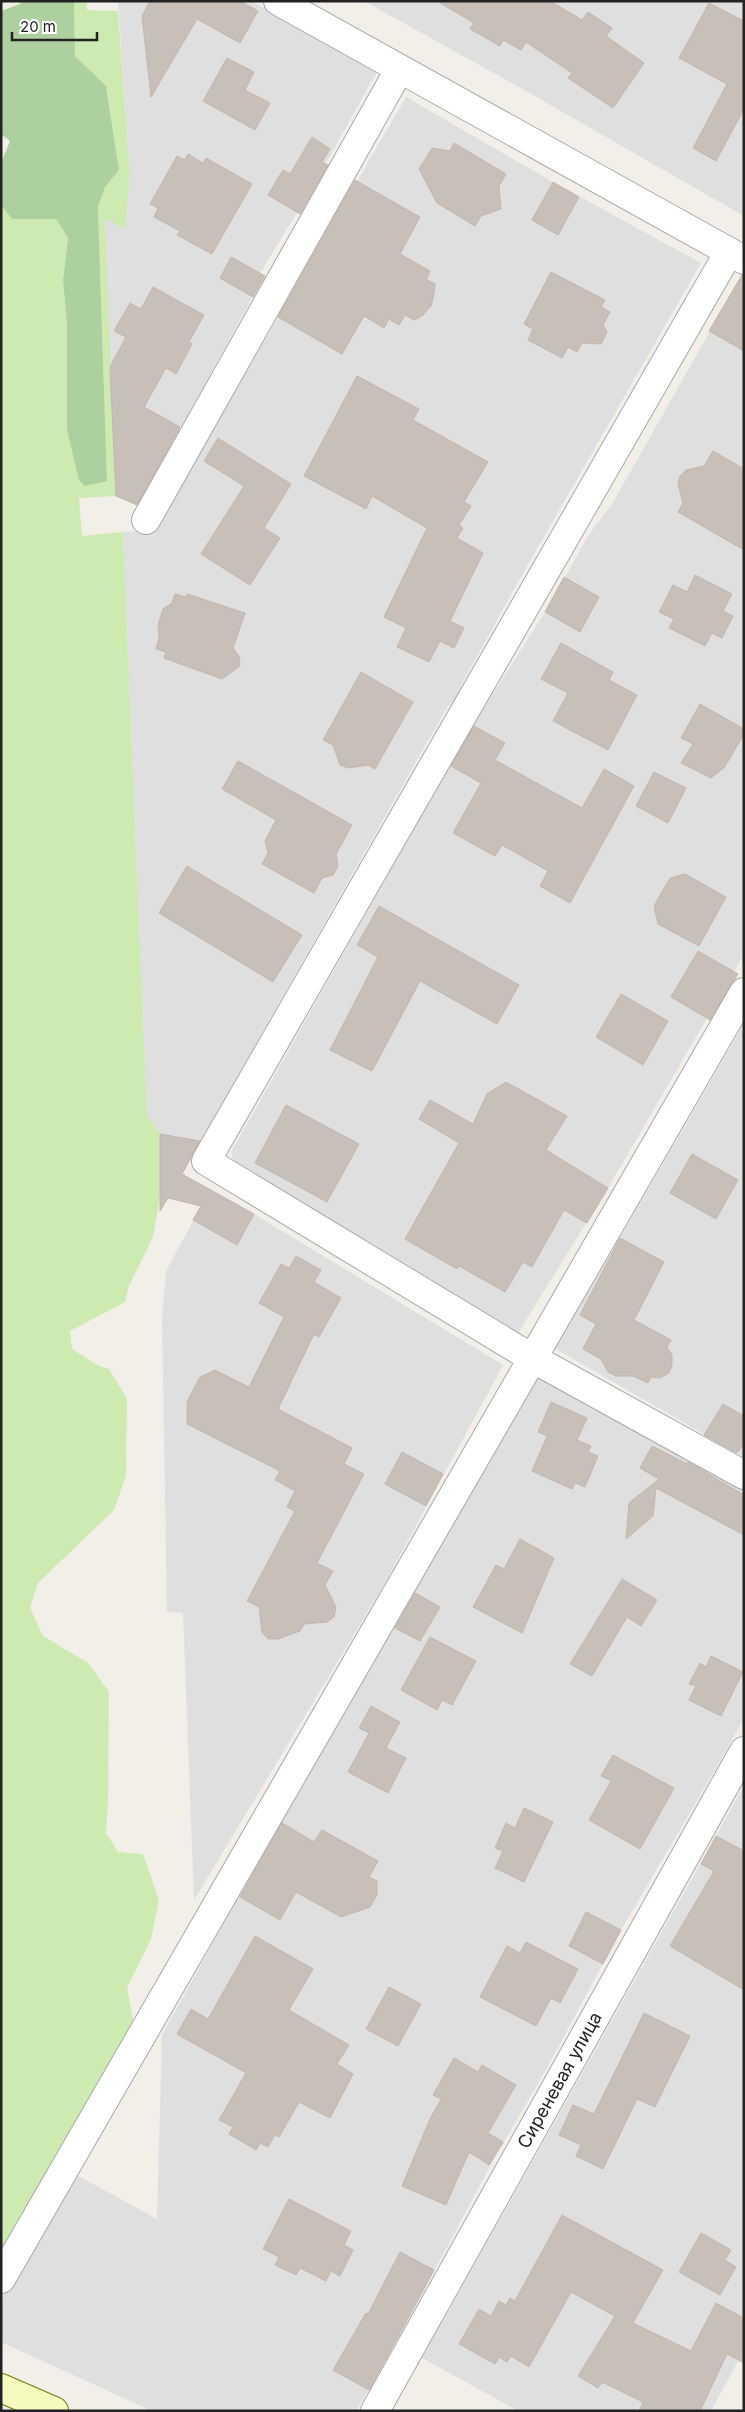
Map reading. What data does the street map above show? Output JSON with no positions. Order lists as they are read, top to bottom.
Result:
{
  "streets": {
    "street": ["Сиреневая улица"]
  },
  "scale_bar": "20 m"
}
